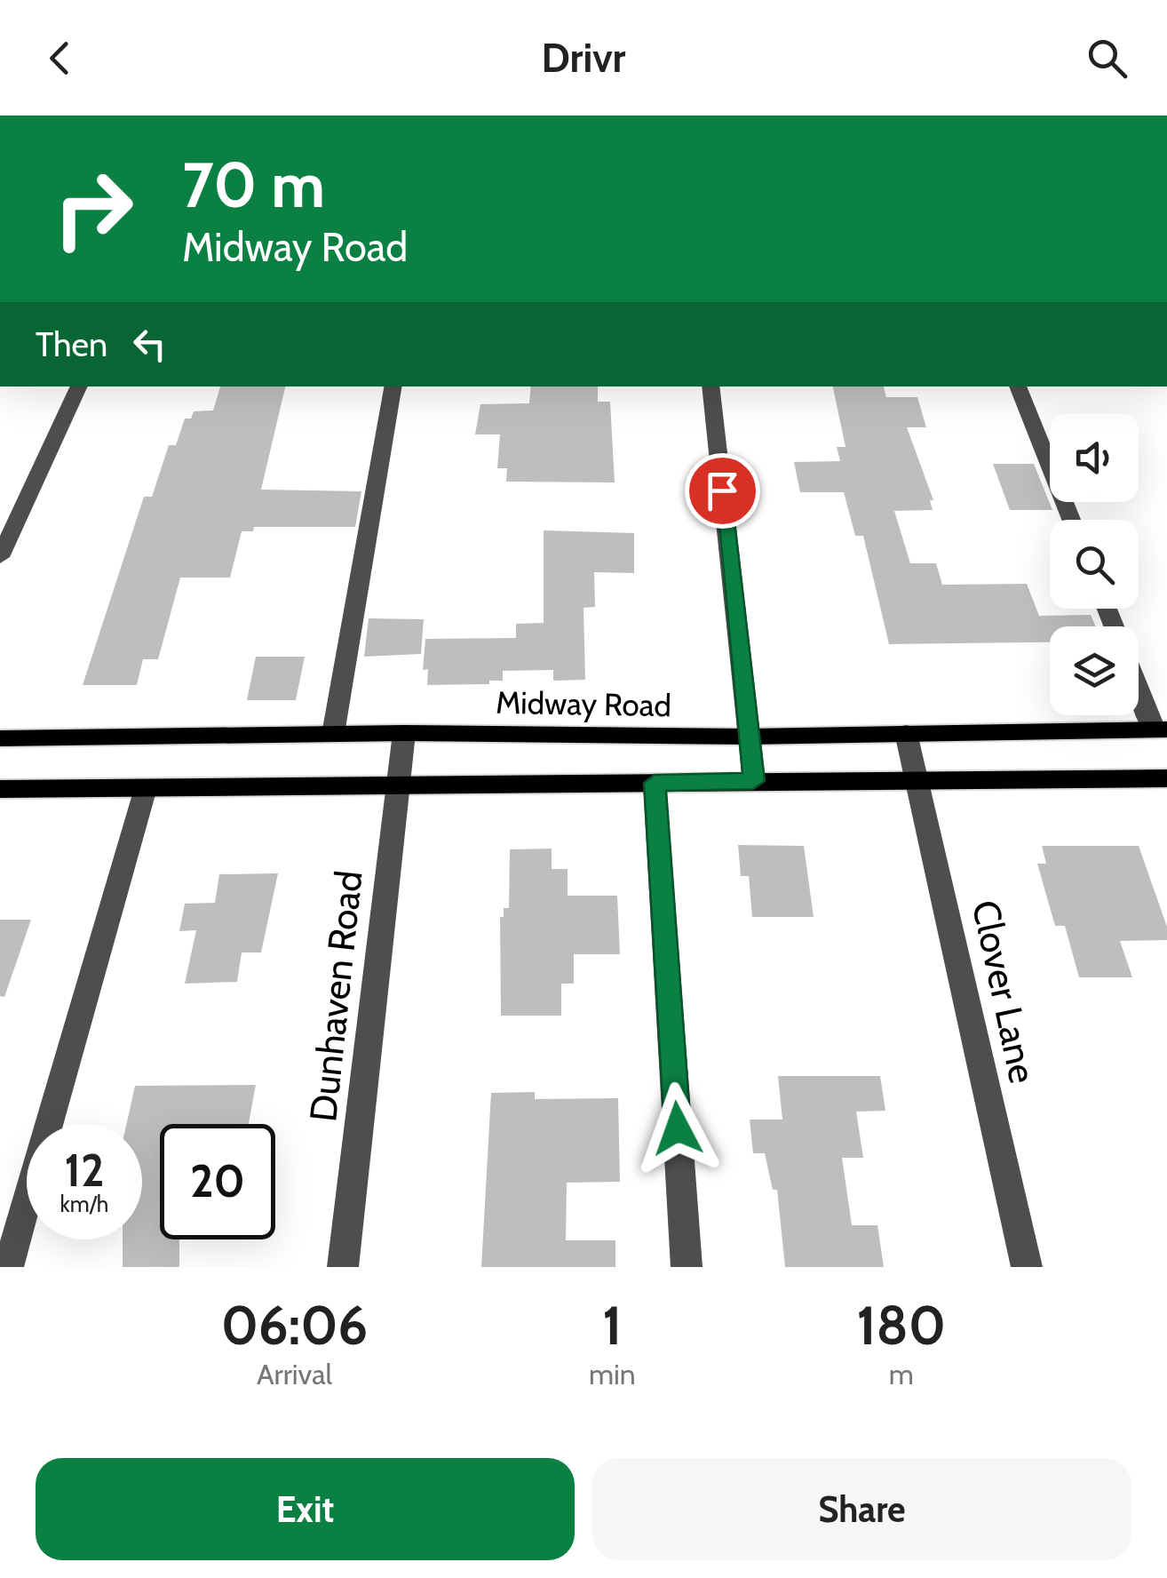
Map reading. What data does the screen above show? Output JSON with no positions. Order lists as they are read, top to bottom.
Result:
{
  "streets": {
    "main road": ["Midway Road"],
    "street": ["Clover Lane", "Dunhaven Road"]
  },
  "crossings": [
    ["Midway Road", "Clover Lane"],
    ["Midway Road", "Dunhaven Road"]
  ],
  "page": {
    "header": "Drivr",
    "turn": ["70 m", "Midway Road"],
    "then": "Then",
    "speed": "12 km/h",
    "limit": "20",
    "eta": [
      "06:06",
      "Arrival",
      "1",
      "min",
      "180",
      "m"
    ],
    "buttons": ["Exit", "Share"]
  }
}
